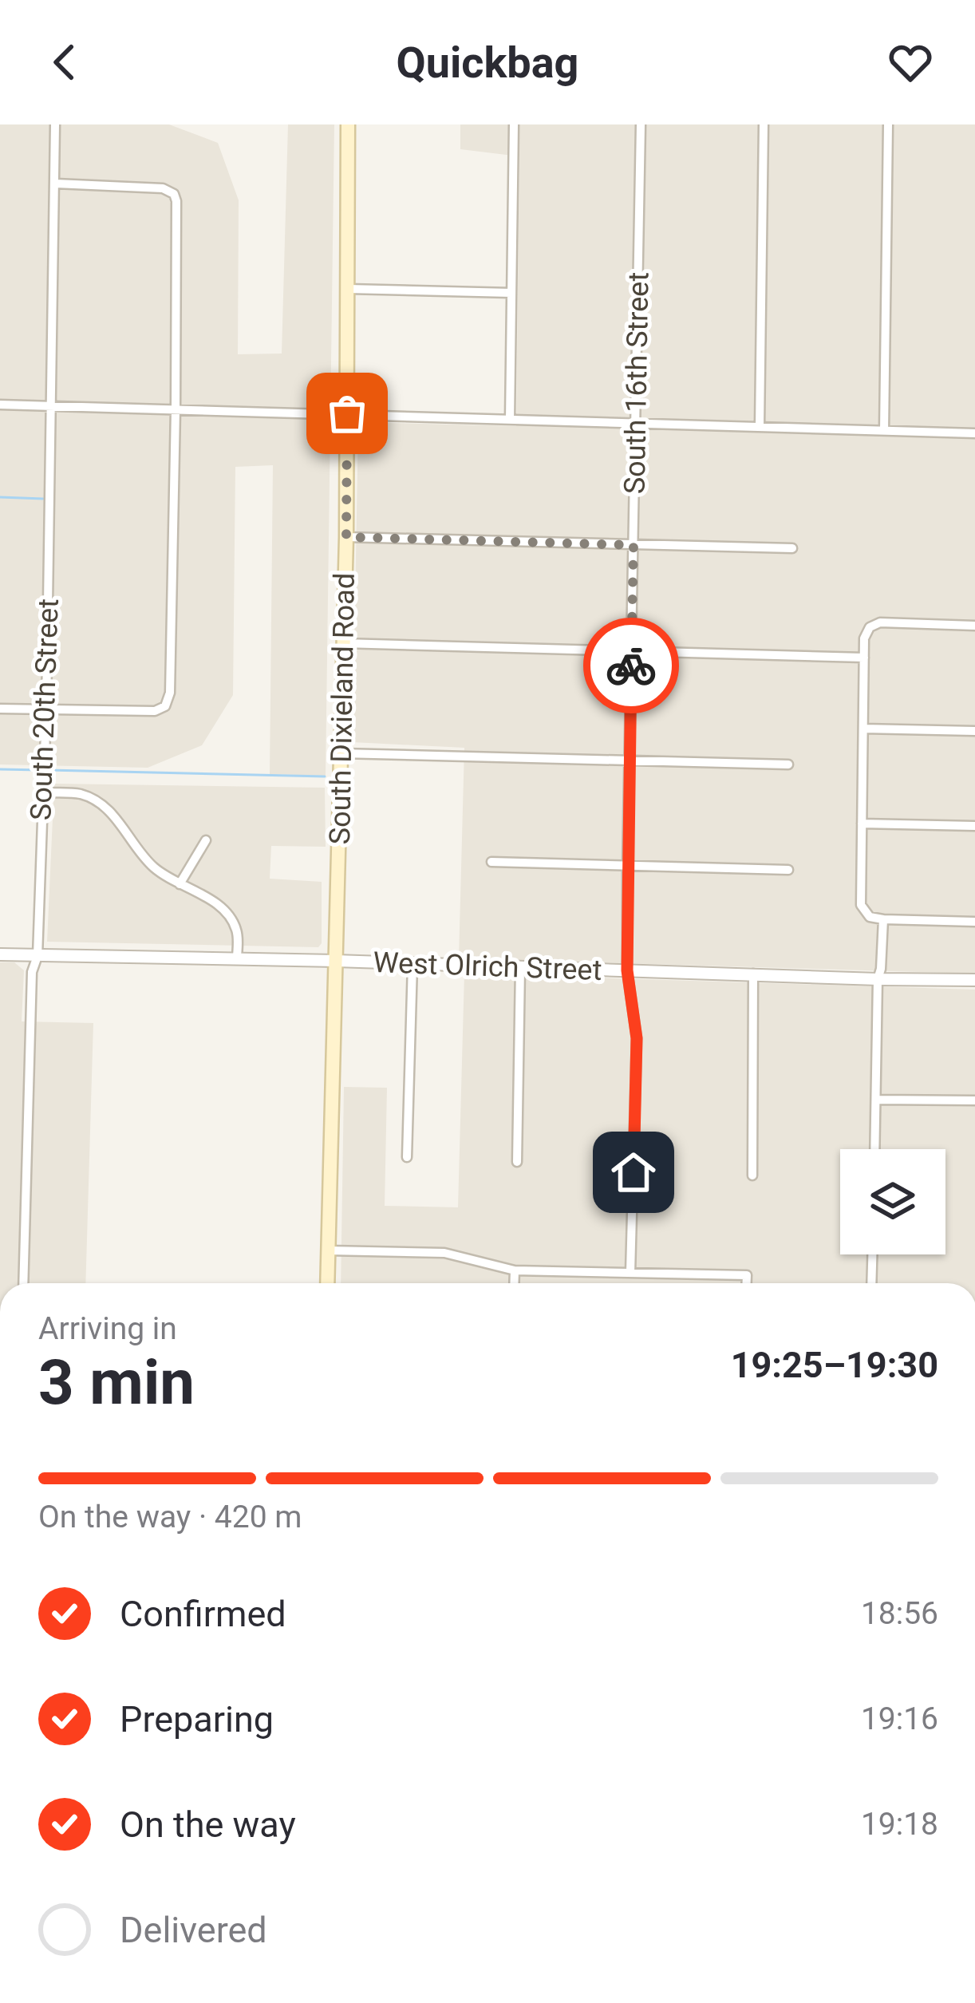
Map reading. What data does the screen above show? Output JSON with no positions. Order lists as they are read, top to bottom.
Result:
{
  "streets": {
    "main road": ["South Dixieland Road"],
    "street": ["South 16th Street", "South 20th Street", "West Olrich Street"]
  },
  "crossings": [
    ["South 16th Street", "West Olrich Street"],
    ["South Dixieland Road", "West Olrich Street"],
    ["South 20th Street", "West Olrich Street"]
  ],
  "page": {
    "header": "Quickbag",
    "heading": ["3 min", "Arriving in", "19:25–19:30"],
    "bar": "On the way · 420 m",
    "list": [
      ["Confirmed", "18:56"],
      ["Preparing", "19:16"],
      ["On the way", "19:18"],
      "Delivered"
    ]
  }
}
